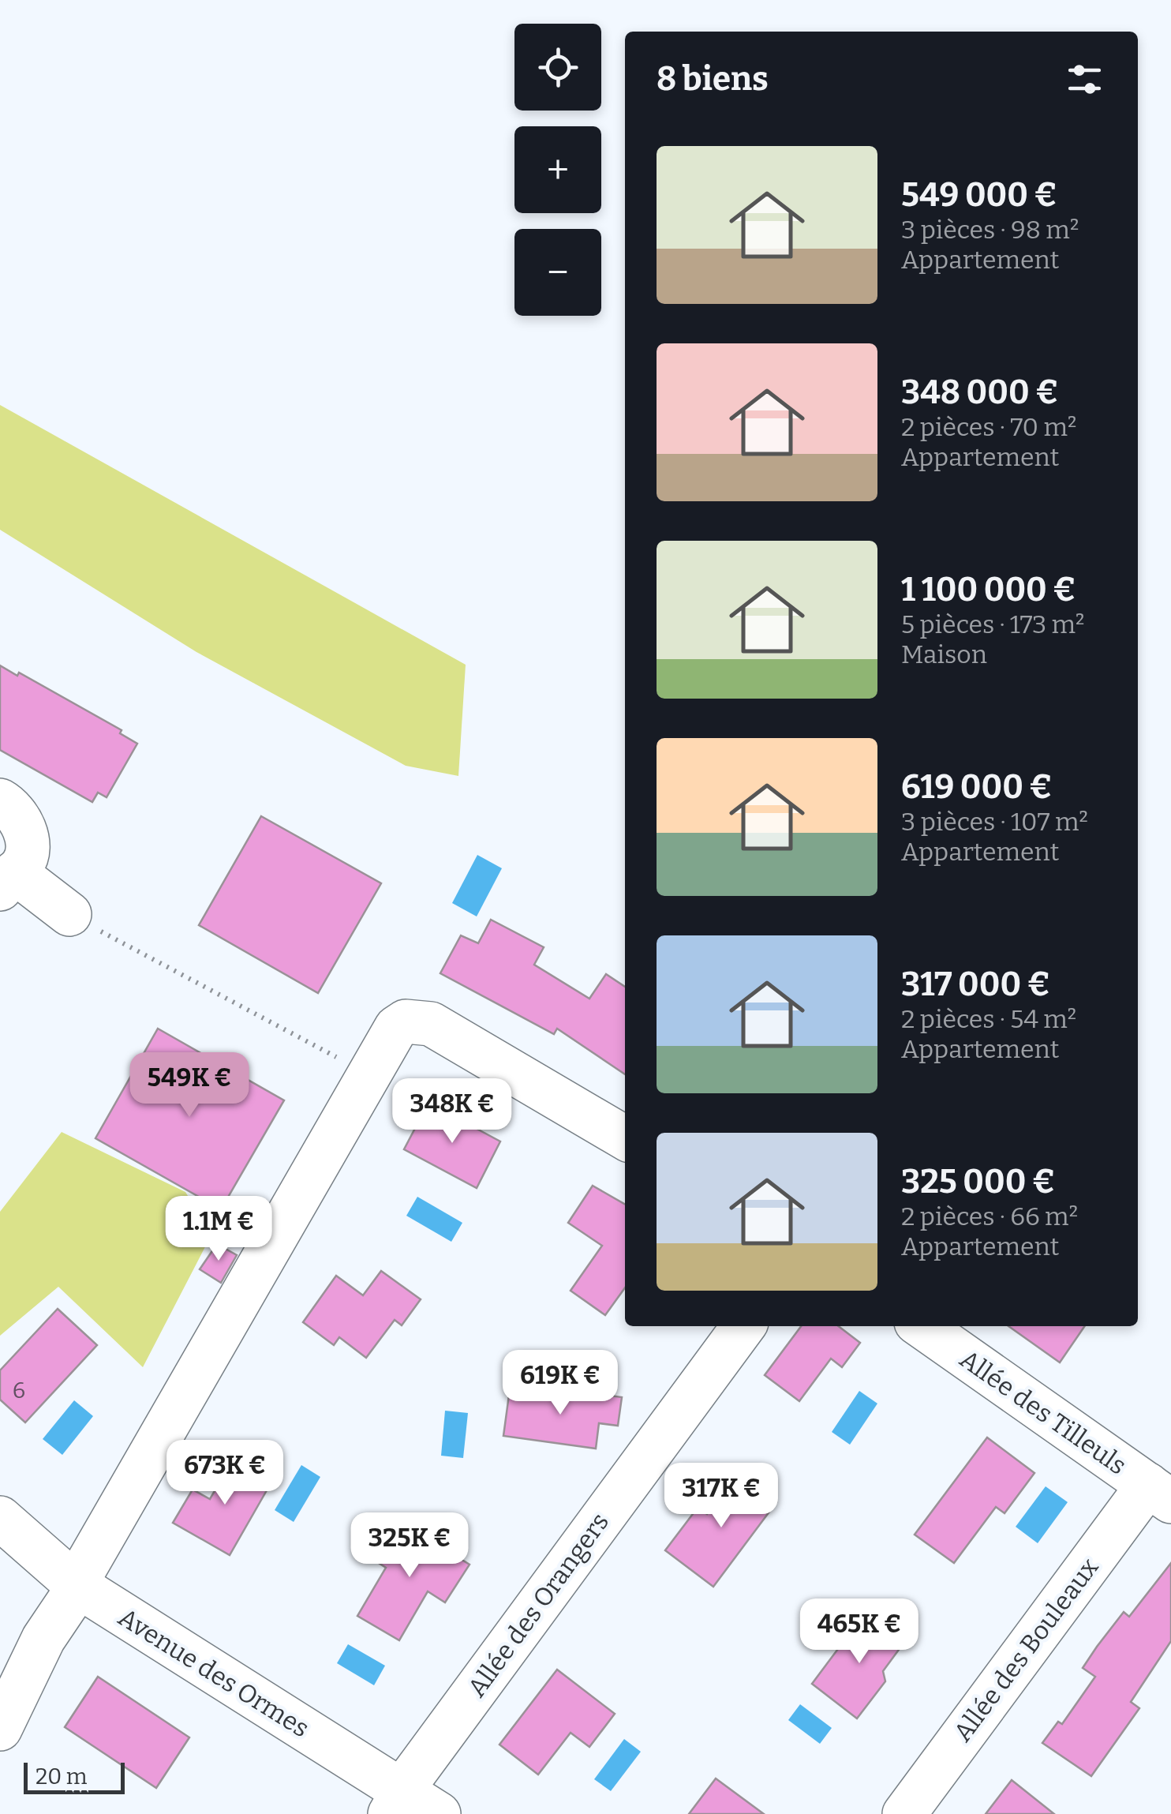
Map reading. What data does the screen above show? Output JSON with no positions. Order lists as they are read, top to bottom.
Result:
{
  "streets": {
    "street": [
      "Allée des Tilleuls",
      "Allée des Orangers",
      "Allée des Bouleaux",
      "Avenue des Ormes"
    ]
  },
  "crossings": [
    ["Allée des Tilleuls", "Allée des Bouleaux"],
    ["Allée des Orangers", "Avenue des Ormes"]
  ],
  "house_numbers": ["6"],
  "scale_bar": "20 m",
  "page": {
    "map_buttons": ["+", "−"],
    "heading": "8 biens",
    "list": [
      {
        "name": "549 000 €",
        "note": "3 pièces · 98 m² · Appartement"
      },
      {
        "name": "348 000 €",
        "note": "2 pièces · 70 m² · Appartement"
      },
      {
        "name": "1 100 000 €",
        "note": "5 pièces · 173 m² · Maison"
      },
      {
        "name": "619 000 €",
        "note": "3 pièces · 107 m² · Appartement"
      },
      {
        "name": "317 000 €",
        "note": "2 pièces · 54 m² · Appartement"
      },
      {
        "name": "325 000 €",
        "note": "2 pièces · 66 m² · Appartement"
      }
    ],
    "price": [
      "549K €",
      "348K €",
      "1.1M €",
      "619K €",
      "673K €",
      "317K €",
      "325K €",
      "465K €"
    ],
    "scale": "20 m"
  }
}
